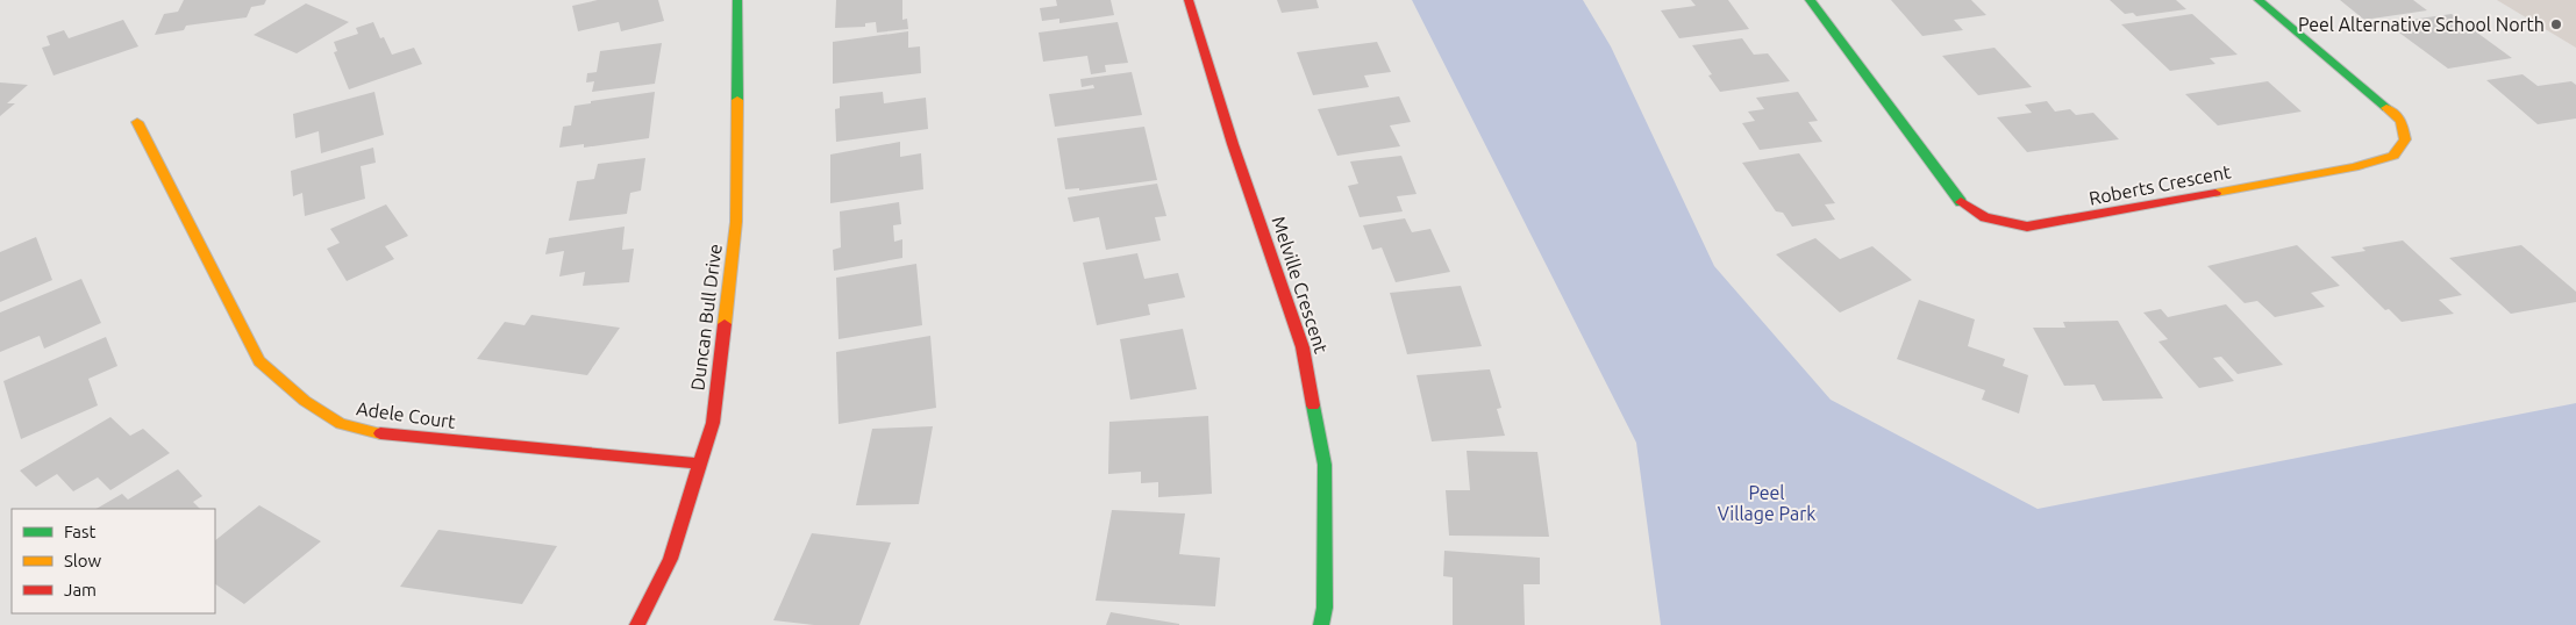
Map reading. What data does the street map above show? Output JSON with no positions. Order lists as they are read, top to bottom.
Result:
{
  "streets": {
    "street": [
      "Roberts Crescent",
      "Melville Crescent",
      "Duncan Bull Drive",
      "Adele Court"
    ]
  },
  "crossings": [
    ["Duncan Bull Drive", "Adele Court"]
  ],
  "parks": ["Peel Village Park"],
  "places": ["Peel Alternative School North"],
  "legend": ["Fast", "Slow", "Jam"]
}
